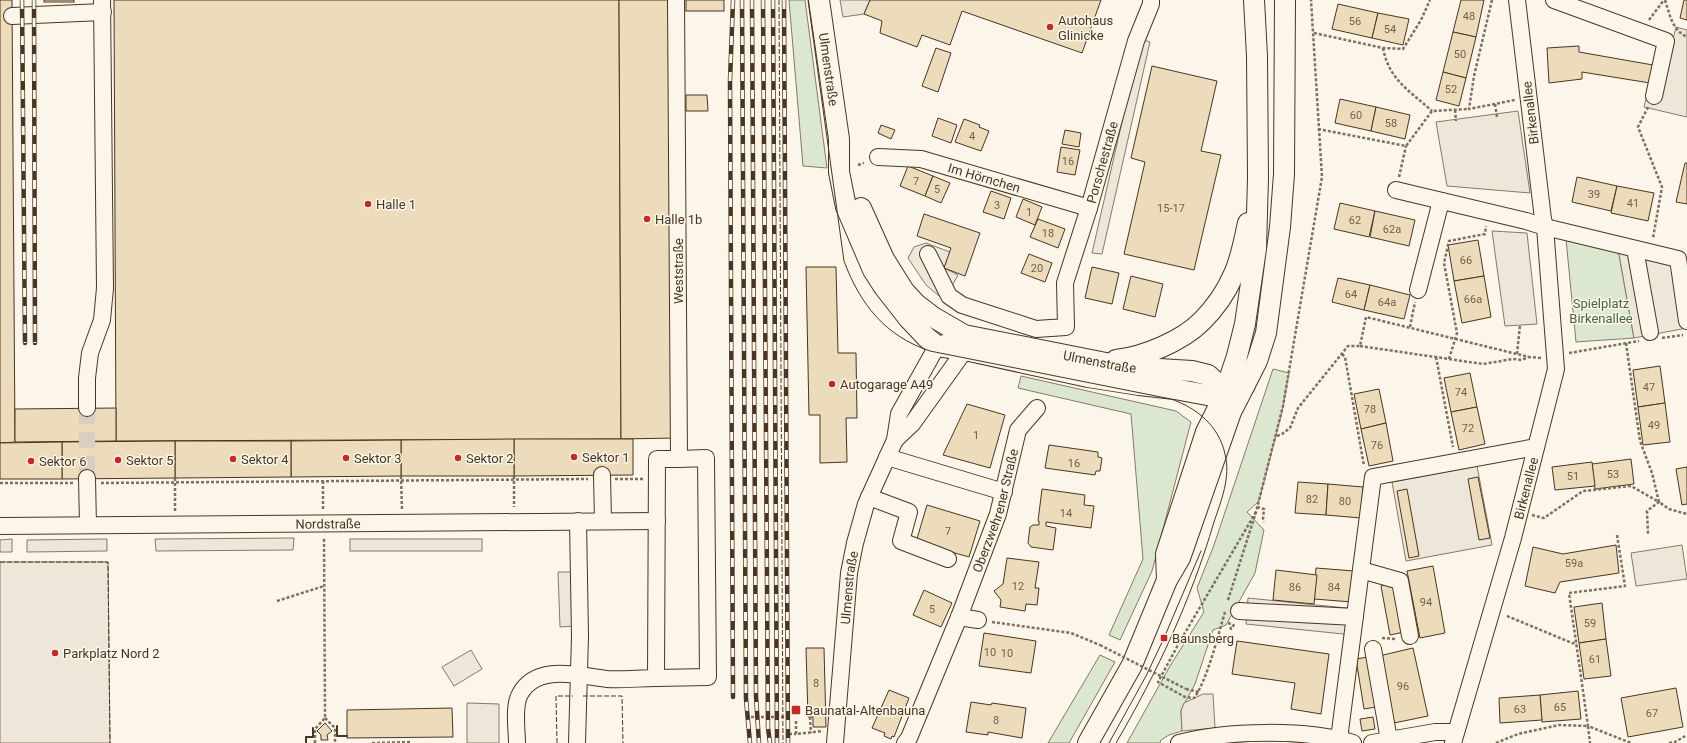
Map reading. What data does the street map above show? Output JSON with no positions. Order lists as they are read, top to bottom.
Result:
{
  "streets": {
    "main road": ["Ulmenstraße"],
    "street": [
      "Birkenallee",
      "Porschestraße",
      "Im Hörnchen",
      "Weststraße",
      "Oberzwehrener Straße",
      "Nordstraße"
    ]
  },
  "crossings": [
    ["Porschestraße", "Im Hörnchen"]
  ],
  "parks": ["Spielplatz Birkenallee"],
  "places": {
    "other": [
      "Autohaus Glinicke",
      "Halle 1",
      "Halle 1b",
      "Autogarage A49",
      "Sektor 1",
      "Sektor 3",
      "Sektor 2",
      "Sektor 4",
      "Sektor 5",
      "Sektor 6",
      "Parkplatz Nord 2"
    ],
    "transit": ["Baunsberg", "Baunatal-Altenbauna"]
  },
  "house_numbers": [
    "48",
    "56",
    "54",
    "50",
    "52",
    "60",
    "58",
    "4",
    "16",
    "7",
    "5",
    "39",
    "41",
    "3",
    "15-17",
    "1",
    "62",
    "62a",
    "18",
    "66",
    "20",
    "64",
    "66a",
    "64a",
    "47",
    "74",
    "78",
    "49",
    "72",
    "1",
    "76",
    "16",
    "53",
    "51",
    "82",
    "80",
    "14",
    "7",
    "59a",
    "12",
    "86",
    "84",
    "94",
    "5",
    "59",
    "10",
    "10",
    "61",
    "8",
    "96",
    "65",
    "63",
    "67",
    "8"
  ]
}
